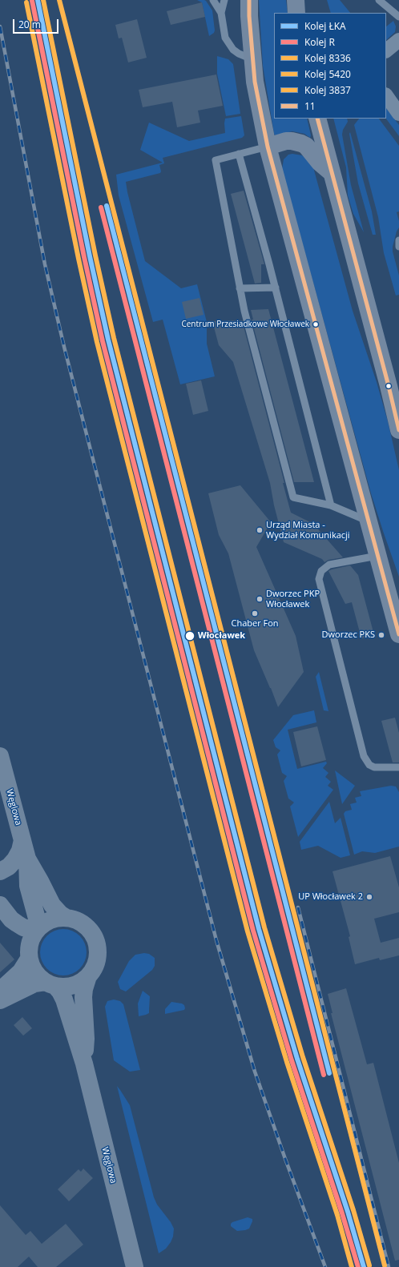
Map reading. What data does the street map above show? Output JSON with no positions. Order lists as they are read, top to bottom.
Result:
{
  "streets": {
    "street": ["Węglowa"]
  },
  "places": [
    "Centrum Przesiadkowe Włocławek",
    "Urząd Miasta - Wydział Komunikacji",
    "Dworzec PKP Włocławek",
    "Chaber Fon",
    "Dworzec PKS",
    "Włocławek",
    "UP Włocławek 2"
  ],
  "lines": [
    "rail line ŁKA",
    "rail line 8336",
    "rail line 3837",
    "transit line 11",
    "rail line R",
    "rail line 5420"
  ],
  "legend": [
    "Kolej ŁKA",
    "Kolej R",
    "Kolej 8336",
    "Kolej 5420",
    "Kolej 3837",
    "11"
  ],
  "scale_bar": "20 m"
}
